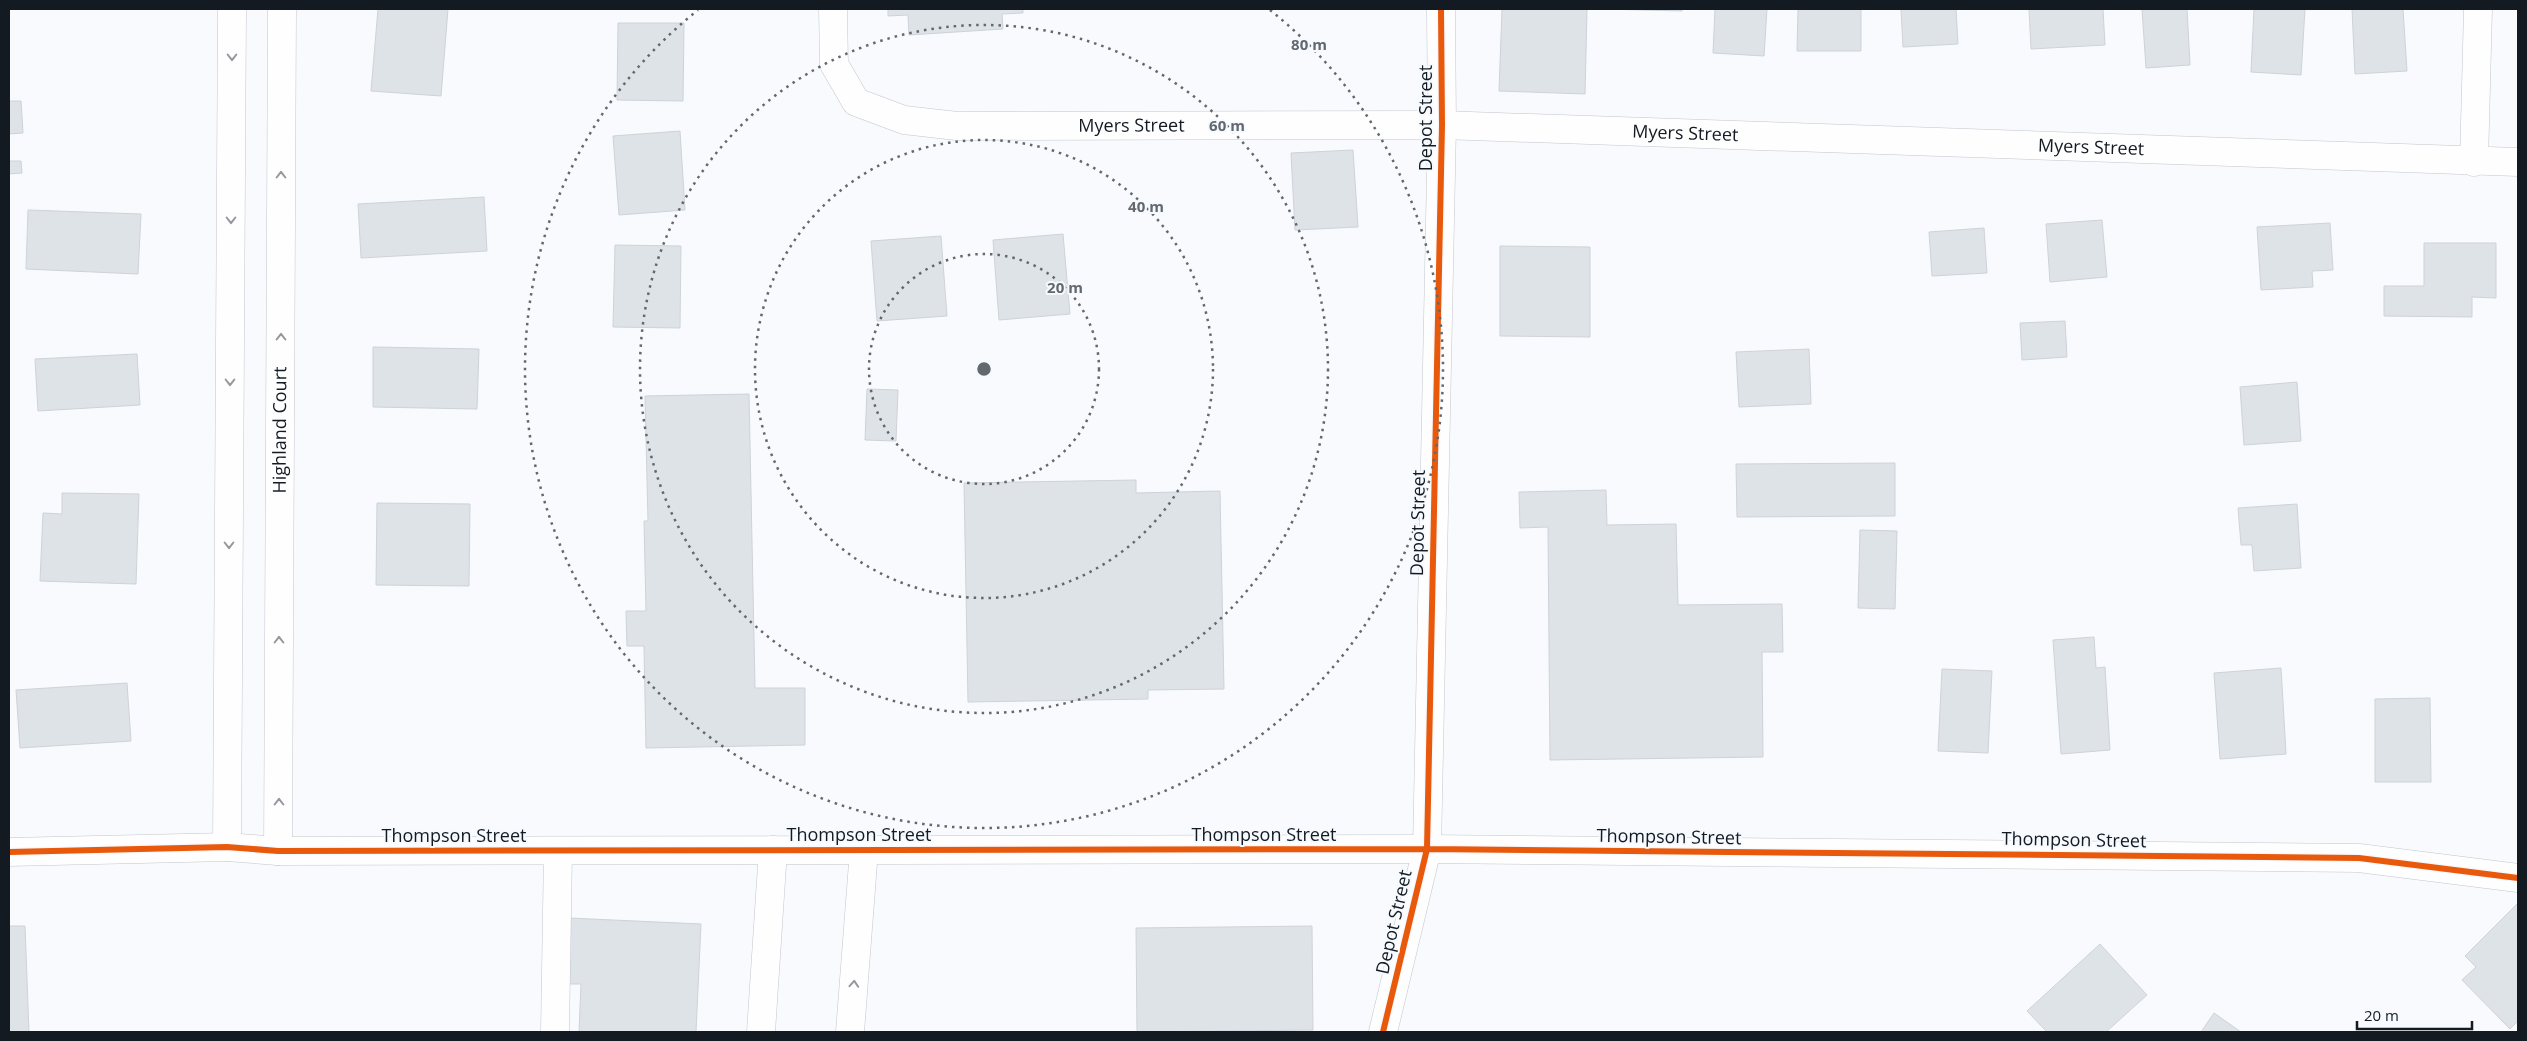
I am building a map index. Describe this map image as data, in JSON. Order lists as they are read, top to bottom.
{
  "streets": {
    "street": [
      "Depot Street",
      "Myers Street",
      "Highland Court",
      "Thompson Street"
    ]
  },
  "crossings": [
    ["Depot Street", "Myers Street"],
    ["Depot Street", "Thompson Street"],
    ["Highland Court", "Thompson Street"]
  ],
  "scale_bar": "20 m",
  "rings": [
    "80 m",
    "60 m",
    "40 m",
    "20 m"
  ]
}
